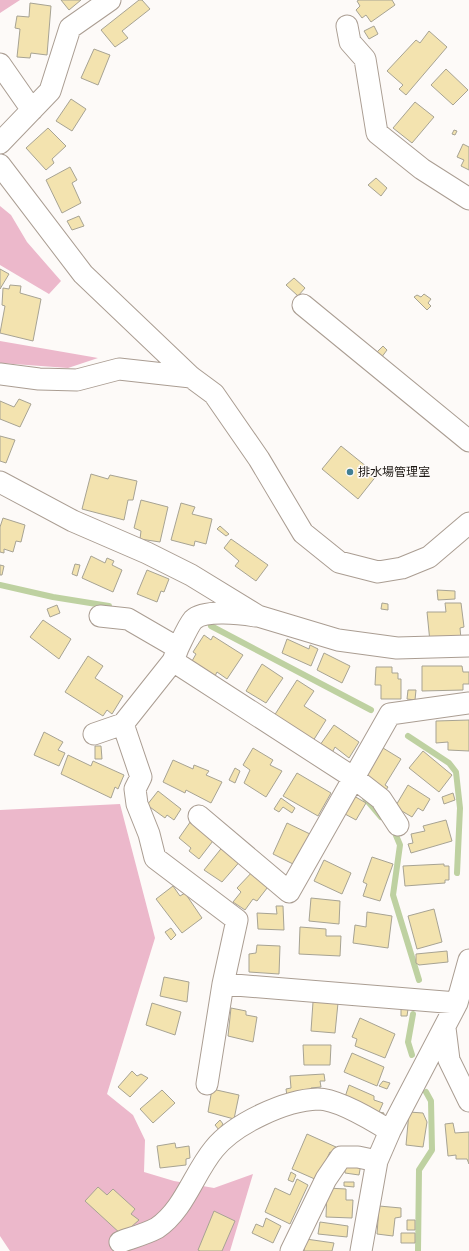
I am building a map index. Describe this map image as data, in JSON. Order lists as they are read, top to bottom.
{
  "places": ["排水場管理室"]
}
